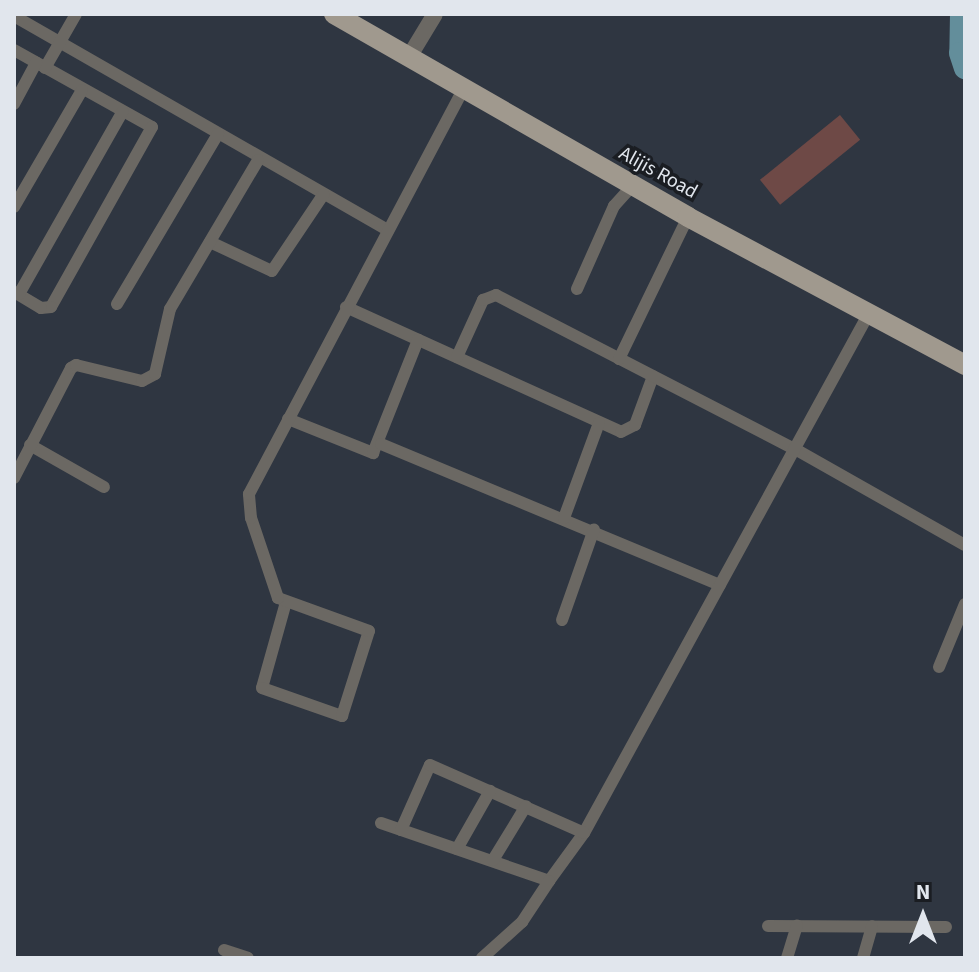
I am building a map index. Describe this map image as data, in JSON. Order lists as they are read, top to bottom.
{
  "streets": {
    "main road": ["Alijis Road"]
  },
  "north": "top"
}
